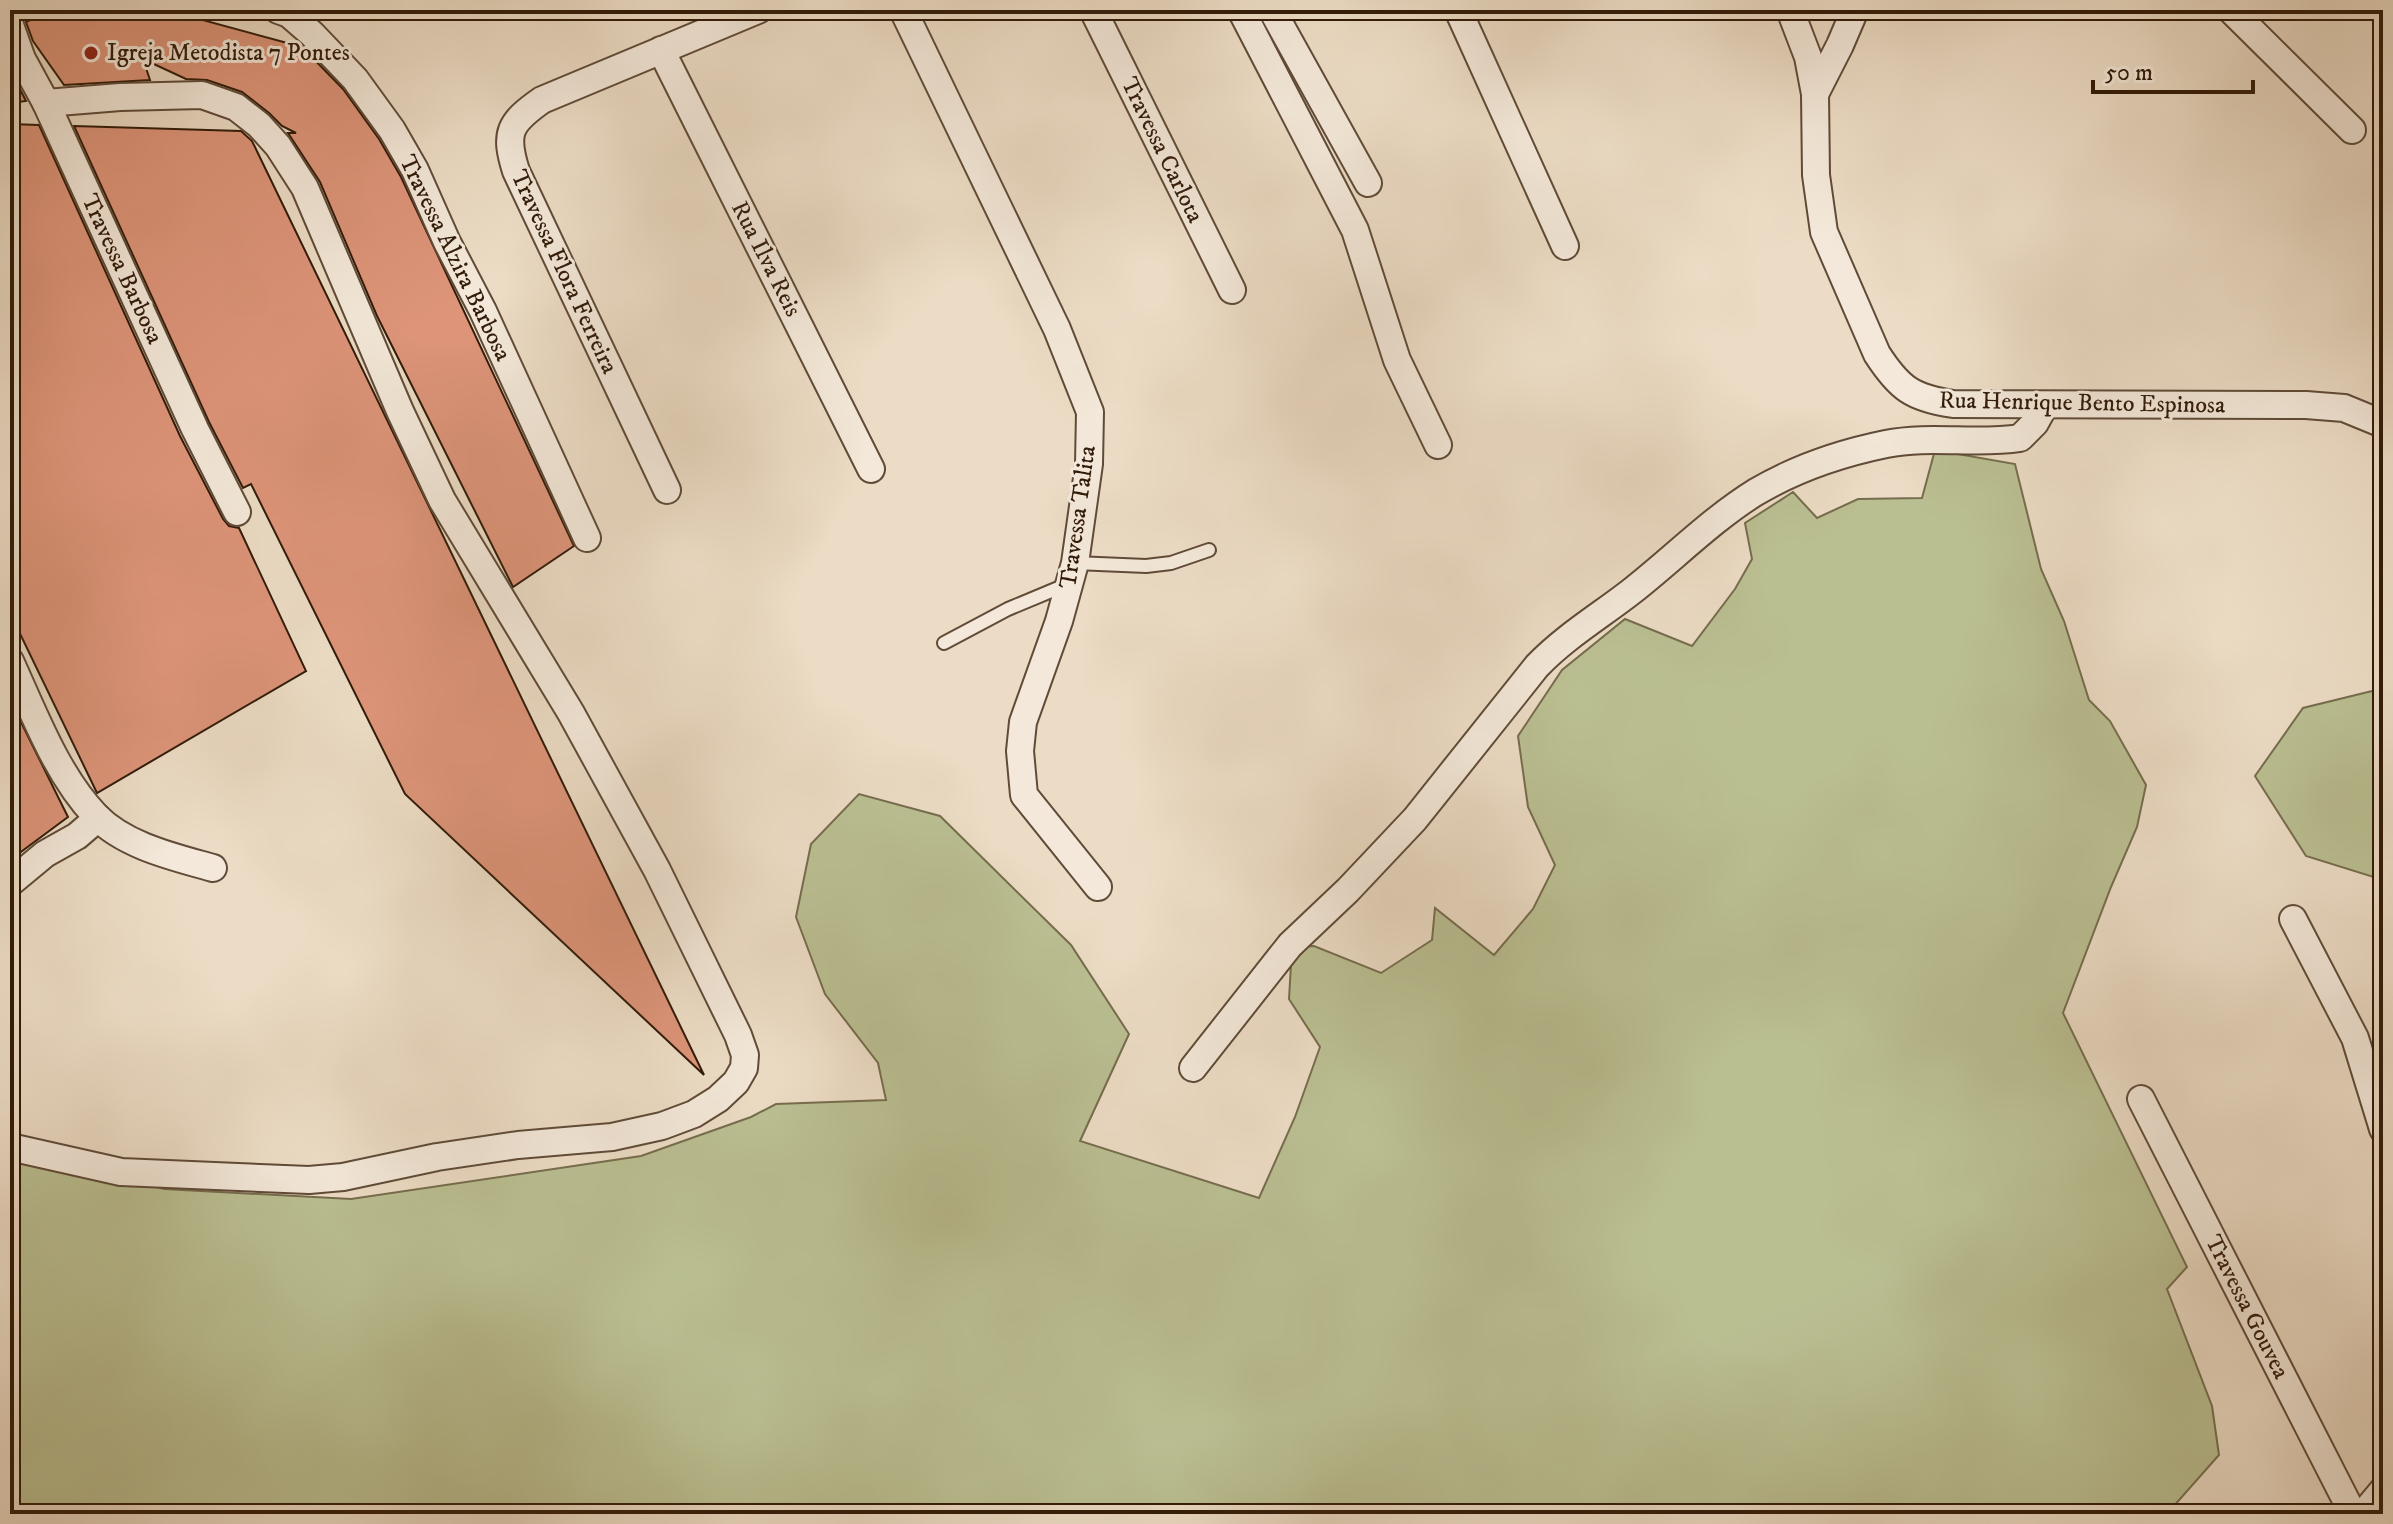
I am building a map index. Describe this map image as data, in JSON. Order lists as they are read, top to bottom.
{
  "streets": {
    "street": [
      "Travessa Carlota",
      "Travessa Alzira Barbosa",
      "Rua Ilva Reis",
      "Travessa Barbosa",
      "Travessa Flora Ferreira",
      "Rua Henrique Bento Espinosa",
      "Travessa Talita",
      "Travessa Gouvea"
    ]
  },
  "crossings": [
    ["Rua Ilva Reis", "Travessa Flora Ferreira"]
  ],
  "places": ["Igreja Metodista 7 Pontes"],
  "scale_bar": "50 m"
}
